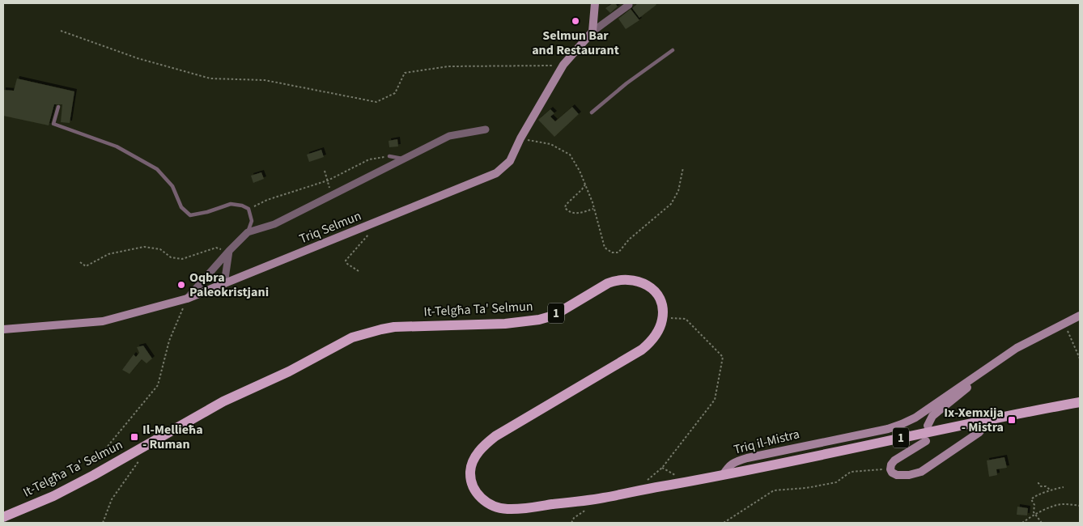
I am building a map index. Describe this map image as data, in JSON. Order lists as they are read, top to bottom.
{
  "streets": {
    "main road": ["It-Telgħa Ta' Selmun", "1", "Triq il-Mistra"],
    "street": ["Triq Selmun"]
  },
  "crossings": [
    ["It-Telgħa Ta' Selmun", "Triq il-Mistra"]
  ],
  "places": {
    "other": ["Selmun Bar and Restaurant", "Oqbra Paleokristjani"],
    "transit": ["Ix-Xemxija - Mistra", "Il-Mellieħa - Ruman"]
  }
}
